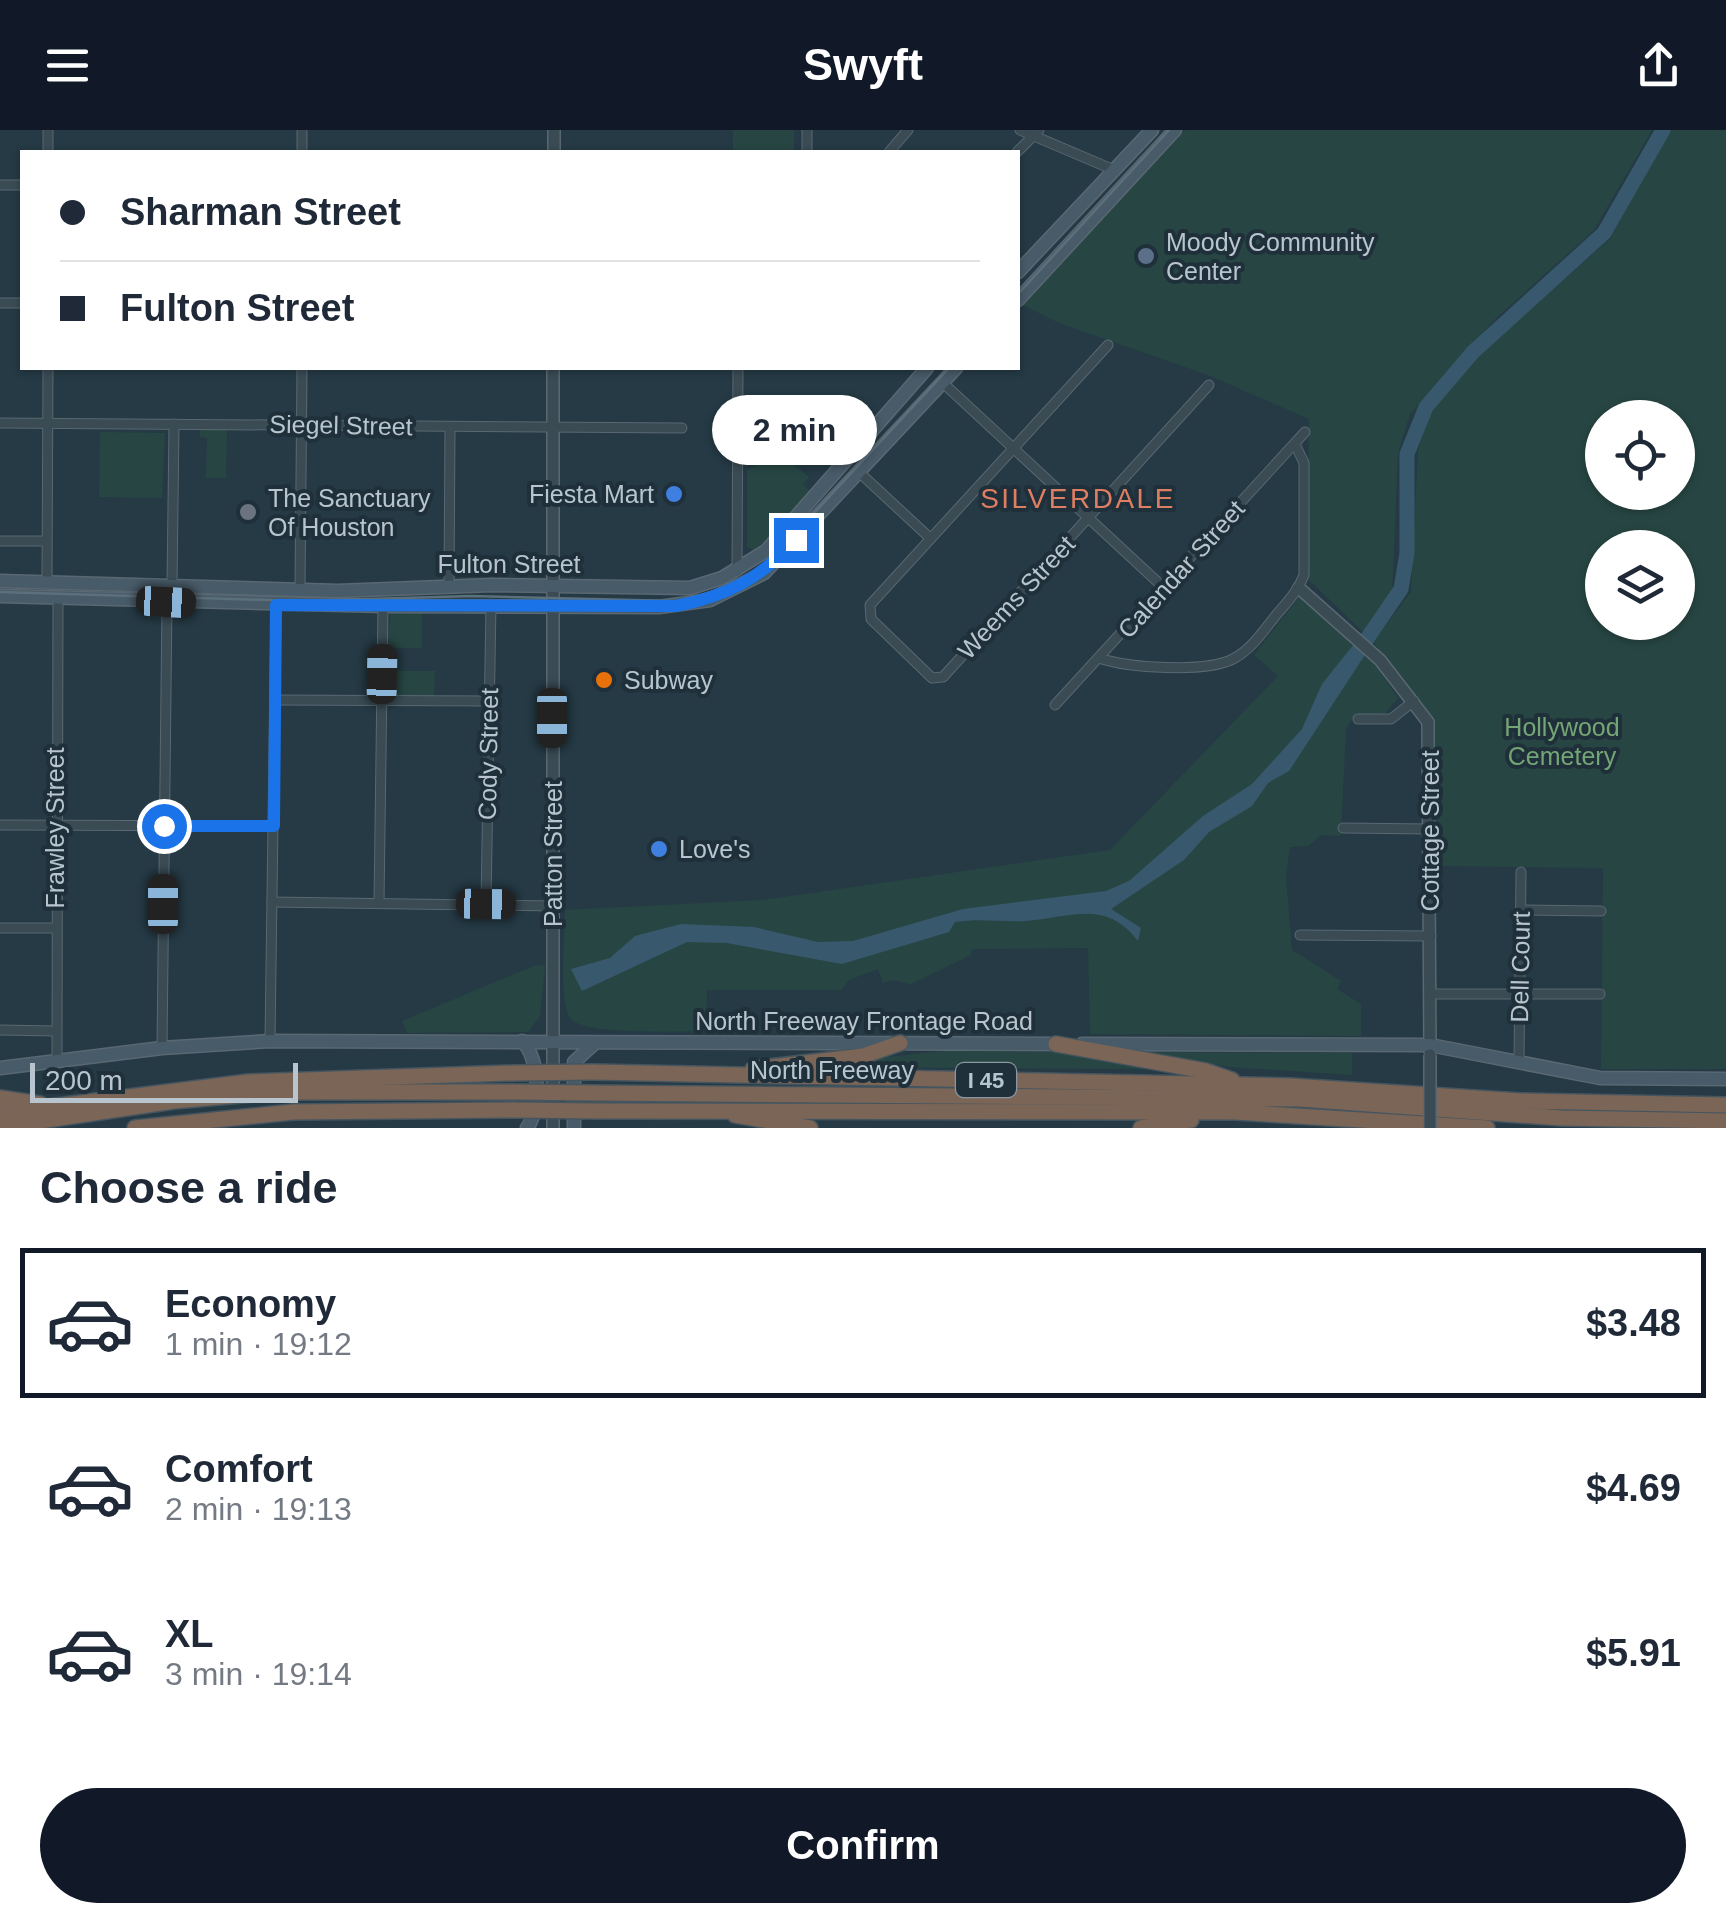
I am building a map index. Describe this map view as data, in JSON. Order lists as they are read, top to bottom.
{
  "streets": {
    "highway": ["North Freeway", "I 45"],
    "main road": ["Fulton Street", "North Freeway Frontage Road"],
    "street": [
      "Siegel Street",
      "Calendar Street",
      "Weems Street",
      "Cody Street",
      "Frawley Street",
      "Cottage Street",
      "Patton Street",
      "Dell Court"
    ]
  },
  "crossings": [
    ["Siegel Street", "Patton Street"],
    ["Fulton Street", "Cody Street"],
    ["Fulton Street", "Frawley Street"],
    ["Fulton Street", "Patton Street"],
    ["Frawley Street", "North Freeway Frontage Road"],
    ["Cottage Street", "North Freeway Frontage Road"],
    ["Patton Street", "North Freeway Frontage Road"],
    ["Dell Court", "North Freeway Frontage Road"]
  ],
  "districts": ["SILVERDALE"],
  "parks": ["Hollywood Cemetery"],
  "places": [
    "Moody Community Center",
    "Fiesta Mart",
    "The Sanctuary Of Houston",
    "Subway",
    "Love's"
  ],
  "scale_bar": "200 m",
  "page": {
    "header": "Swyft",
    "banner": ["Sharman Street", "Fulton Street"],
    "bubble": "2 min",
    "scale": "200 m",
    "heading": "Choose a ride",
    "list": [
      {
        "name": "Economy",
        "note": "1 min · 19:12",
        "value": "$3.48"
      },
      {
        "name": "Comfort",
        "note": "2 min · 19:13",
        "value": "$4.69"
      },
      {
        "name": "XL",
        "note": "3 min · 19:14",
        "value": "$5.91"
      }
    ],
    "buttons": "Confirm"
  }
}
